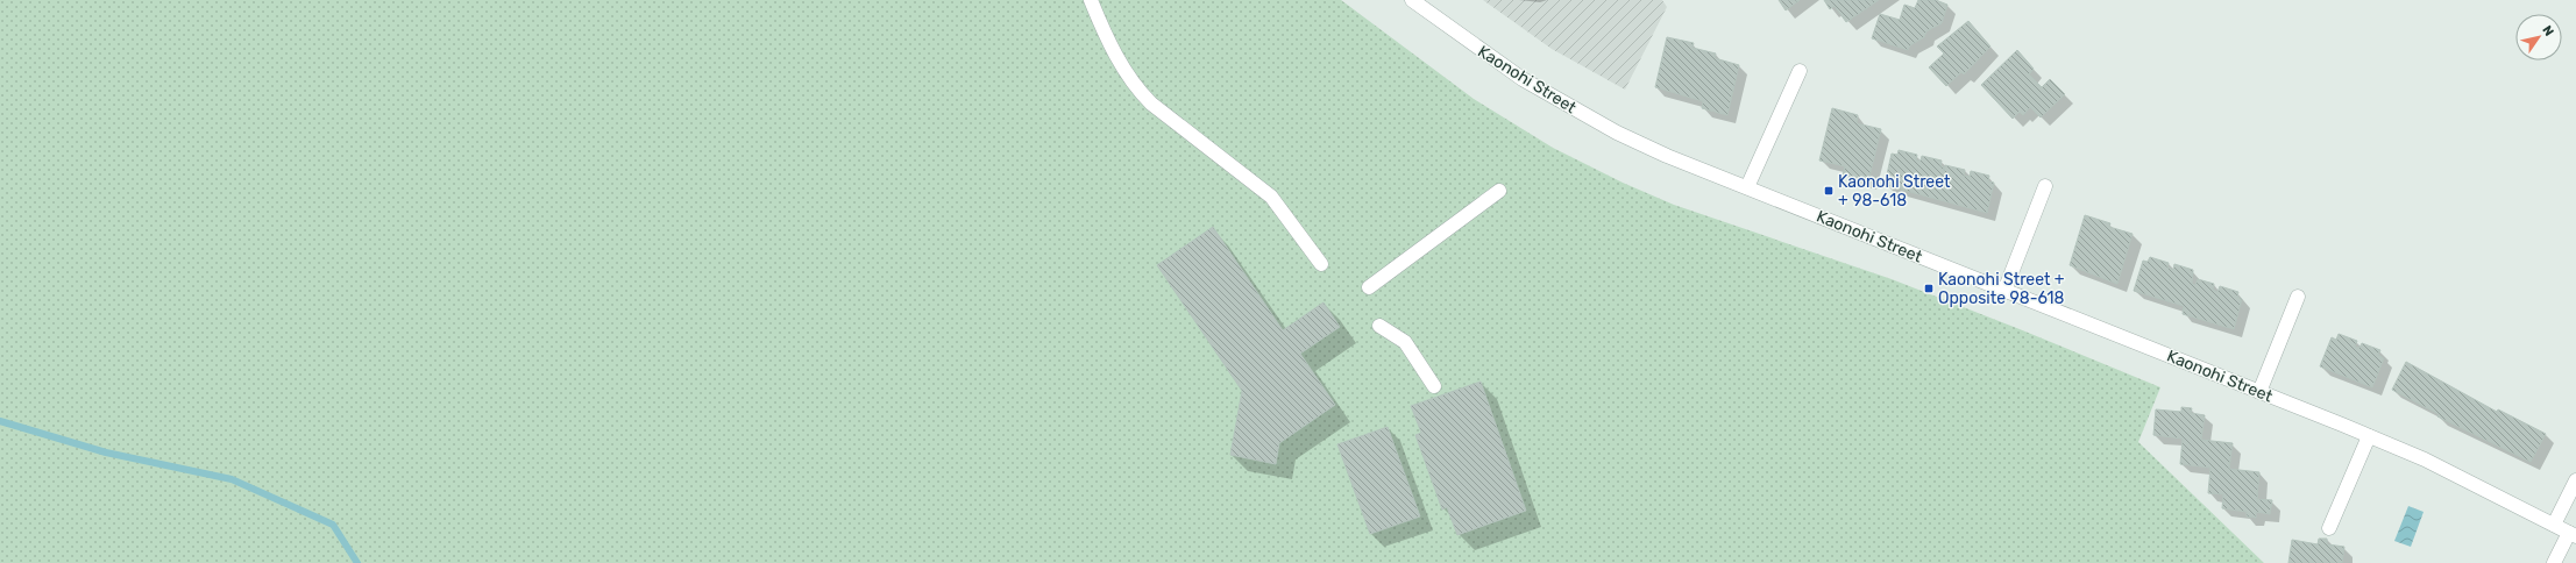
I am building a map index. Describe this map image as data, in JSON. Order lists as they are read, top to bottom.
{
  "streets": {
    "street": ["Kaonohi Street"]
  },
  "places": {
    "transit": ["Kaonohi Street + 98-618", "Kaonohi Street + Opposite 98-618"]
  },
  "north": "top right"
}
